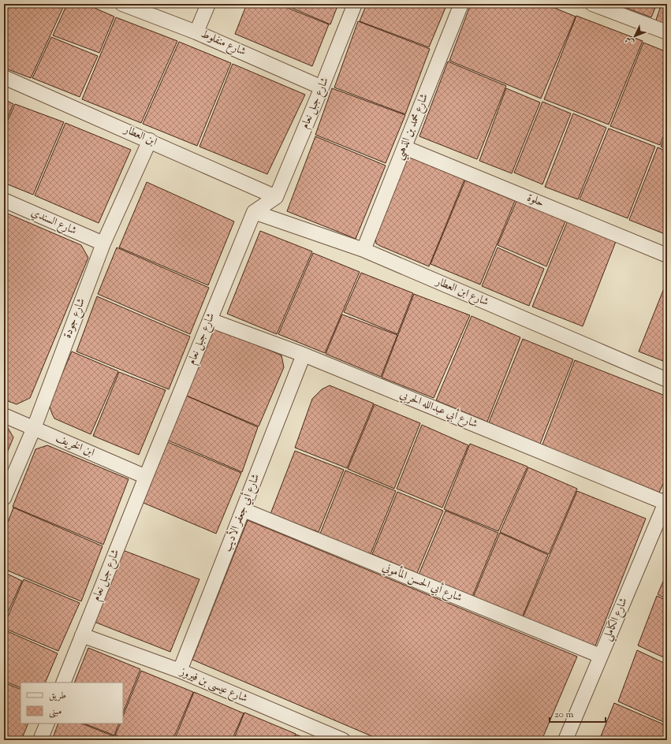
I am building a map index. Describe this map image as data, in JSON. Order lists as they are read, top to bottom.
{
  "streets": {
    "street": [
      "شارع منفلوط",
      "شارع جبل نعام",
      "شارع محمد بن الذهبي",
      "ابن العطار",
      "حلوة",
      "شارع السندي",
      "شارع ابن العطار",
      "شارع جودة",
      "شارع أبي عبدالله الحربي",
      "ابن الخريف",
      "شارع أبي جعفر الأديب",
      "شارع أبي الحسن المأموني",
      "شارع الكاملي",
      "شارع عيسى بن فيروز"
    ]
  },
  "crossings": [
    ["شارع منفلوط", "شارع جبل نعام"],
    ["شارع جبل نعام", "ابن العطار"],
    ["شارع جبل نعام", "شارع ابن العطار"],
    ["شارع جبل نعام", "شارع أبي عبدالله الحربي"],
    ["شارع جبل نعام", "ابن الخريف"],
    ["شارع جبل نعام", "شارع عيسى بن فيروز"],
    ["شارع محمد بن الذهبي", "حلوة"],
    ["شارع محمد بن الذهبي", "شارع ابن العطار"],
    ["ابن العطار", "شارع جودة"],
    ["شارع السندي", "شارع جودة"],
    ["شارع جودة", "ابن الخريف"],
    ["شارع أبي عبدالله الحربي", "شارع أبي جعفر الأديب"],
    ["شارع أبي عبدالله الحربي", "شارع الكاملي"],
    ["شارع أبي جعفر الأديب", "شارع أبي الحسن المأموني"],
    ["شارع أبي جعفر الأديب", "شارع عيسى بن فيروز"],
    ["شارع أبي الحسن المأموني", "شارع الكاملي"]
  ],
  "legend": ["طريق", "مبنى"],
  "scale_bar": "20 m",
  "north": "bottom left"
}
